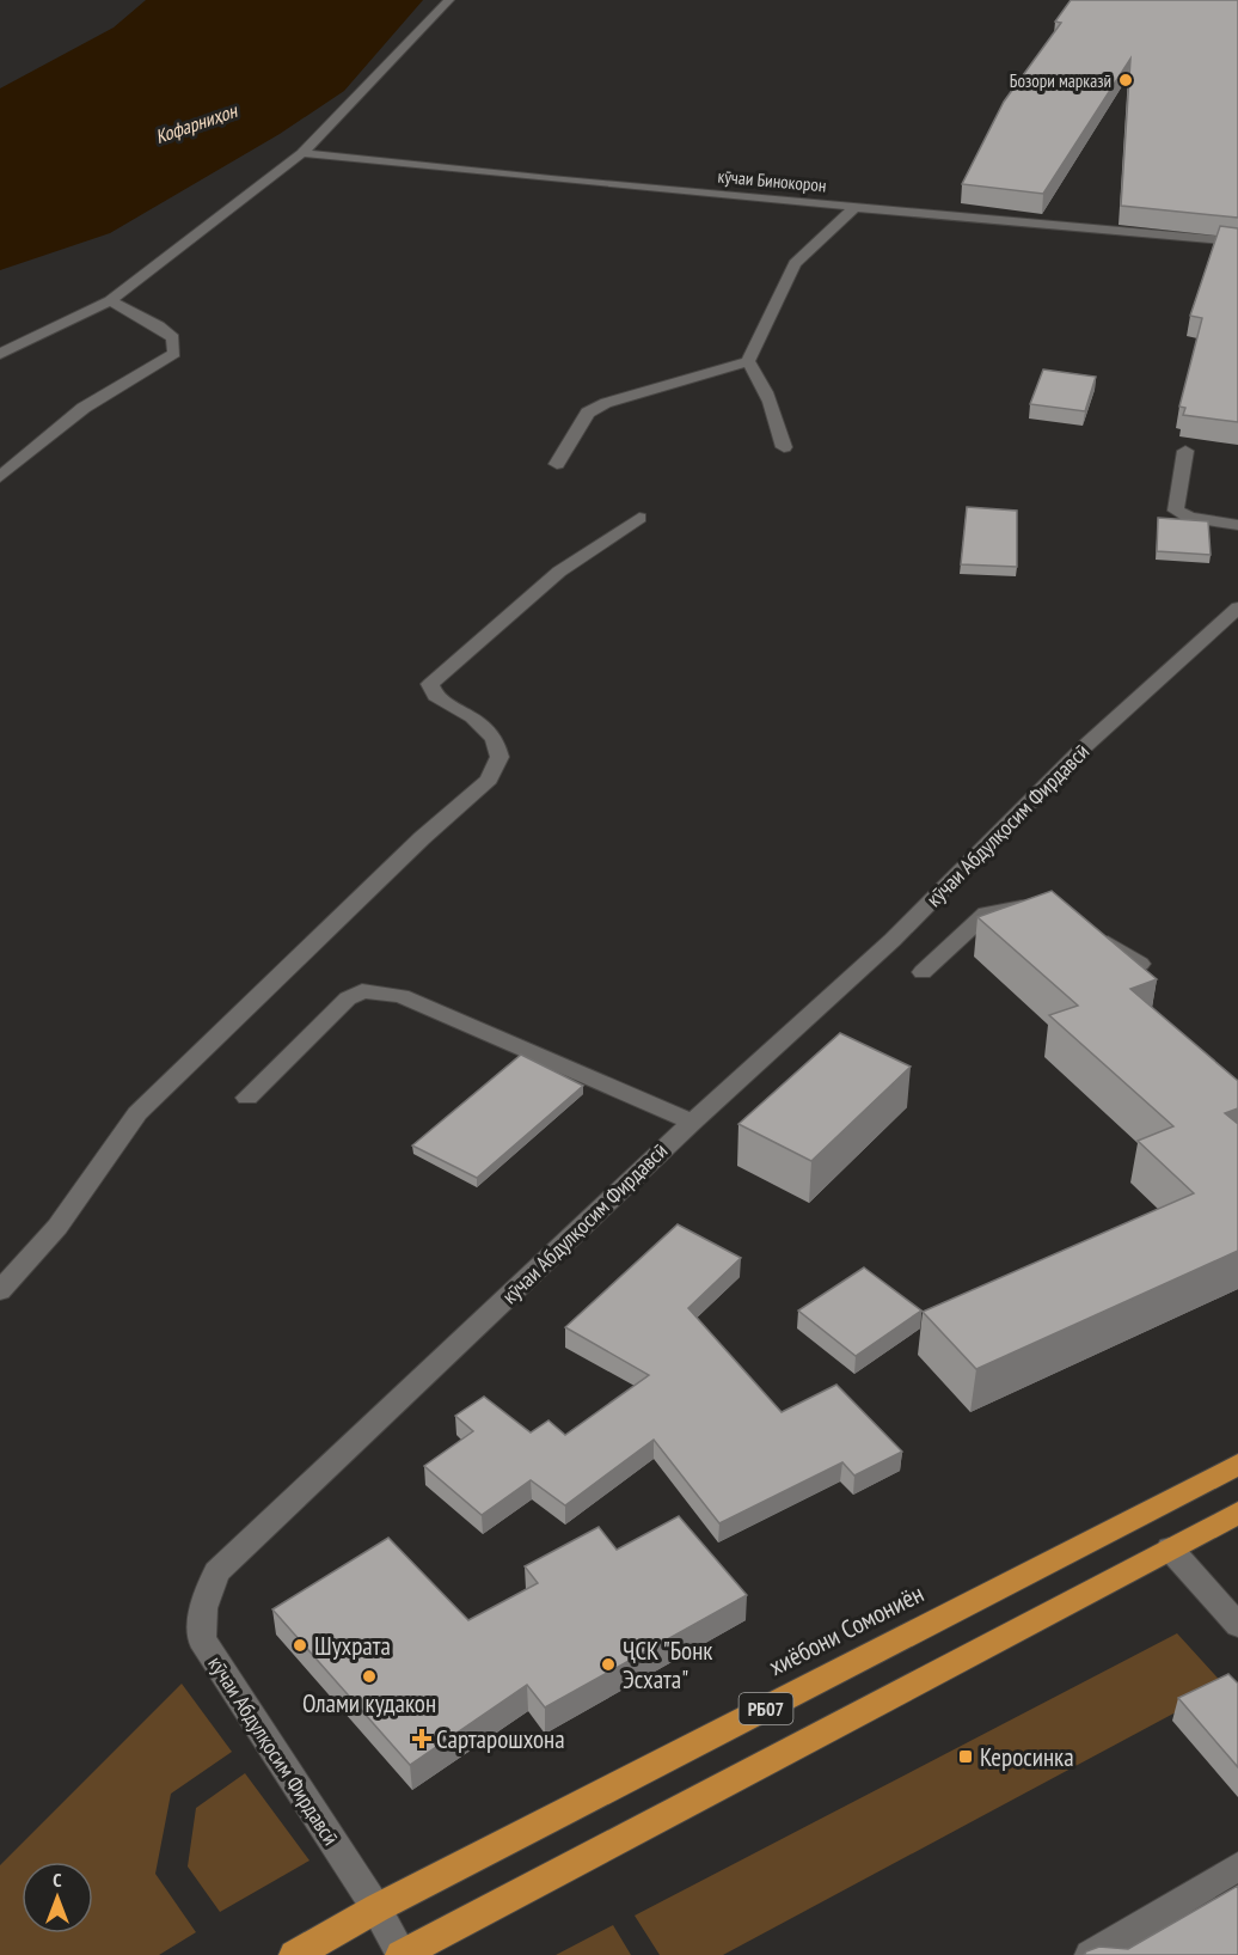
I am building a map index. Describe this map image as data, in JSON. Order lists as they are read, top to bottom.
{
  "streets": {
    "highway": ["хиёбони Сомониён", "РБ07"],
    "street": ["кӯчаи Бинокорон", "кӯчаи Абдулқосим Фирдавсӣ"]
  },
  "crossings": [
    ["кӯчаи Абдулқосим Фирдавсӣ", "хиёбони Сомониён"],
    ["кӯчаи Абдулқосим Фирдавсӣ", "РБ07"]
  ],
  "water": ["Кофарниҳон"],
  "places": {
    "other": [
      "Бозори марказӣ",
      "Шухрата",
      "ҶСК \"Бонк Эсхата\"",
      "Олами кудакон"
    ],
    "health": ["Сартарошхона"],
    "transit": ["Керосинка"]
  },
  "north": "top"
}
